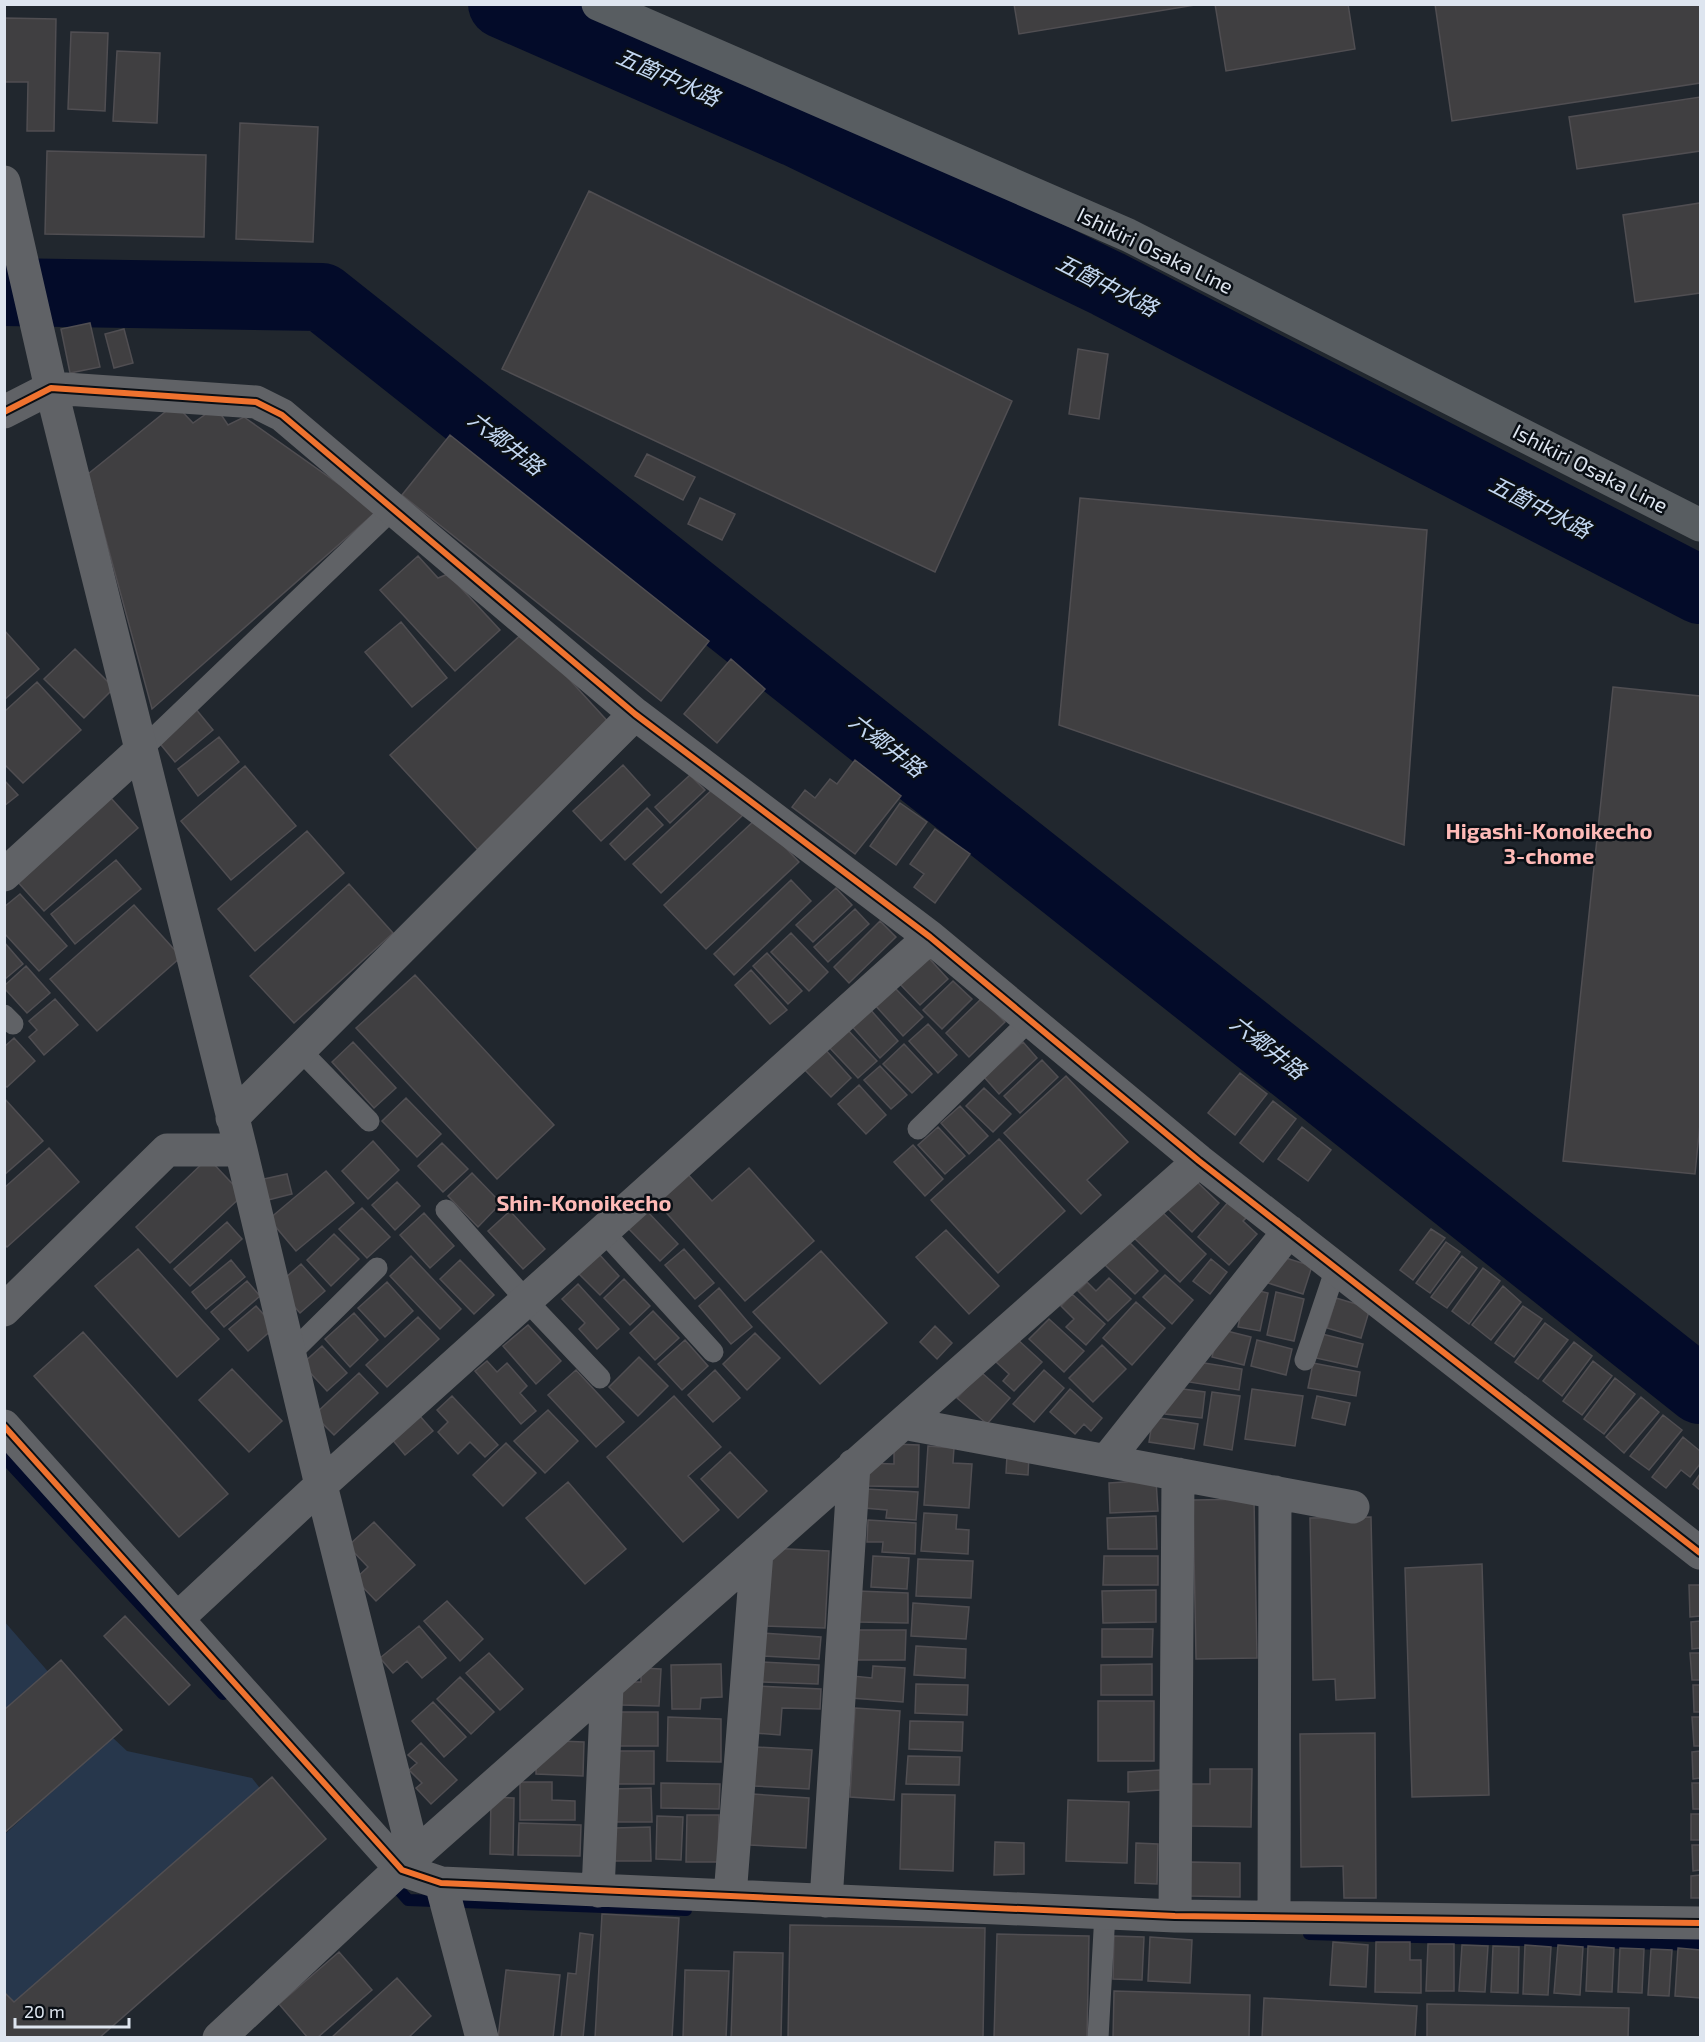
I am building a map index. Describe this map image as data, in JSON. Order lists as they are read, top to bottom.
{
  "streets": {
    "main road": ["Ishikiri Osaka Line"]
  },
  "districts": ["Higashi-Konoikecho 3-chome", "Shin-Konoikecho"],
  "water": ["五箇中水路", "六郷井路"],
  "scale_bar": "20 m"
}
